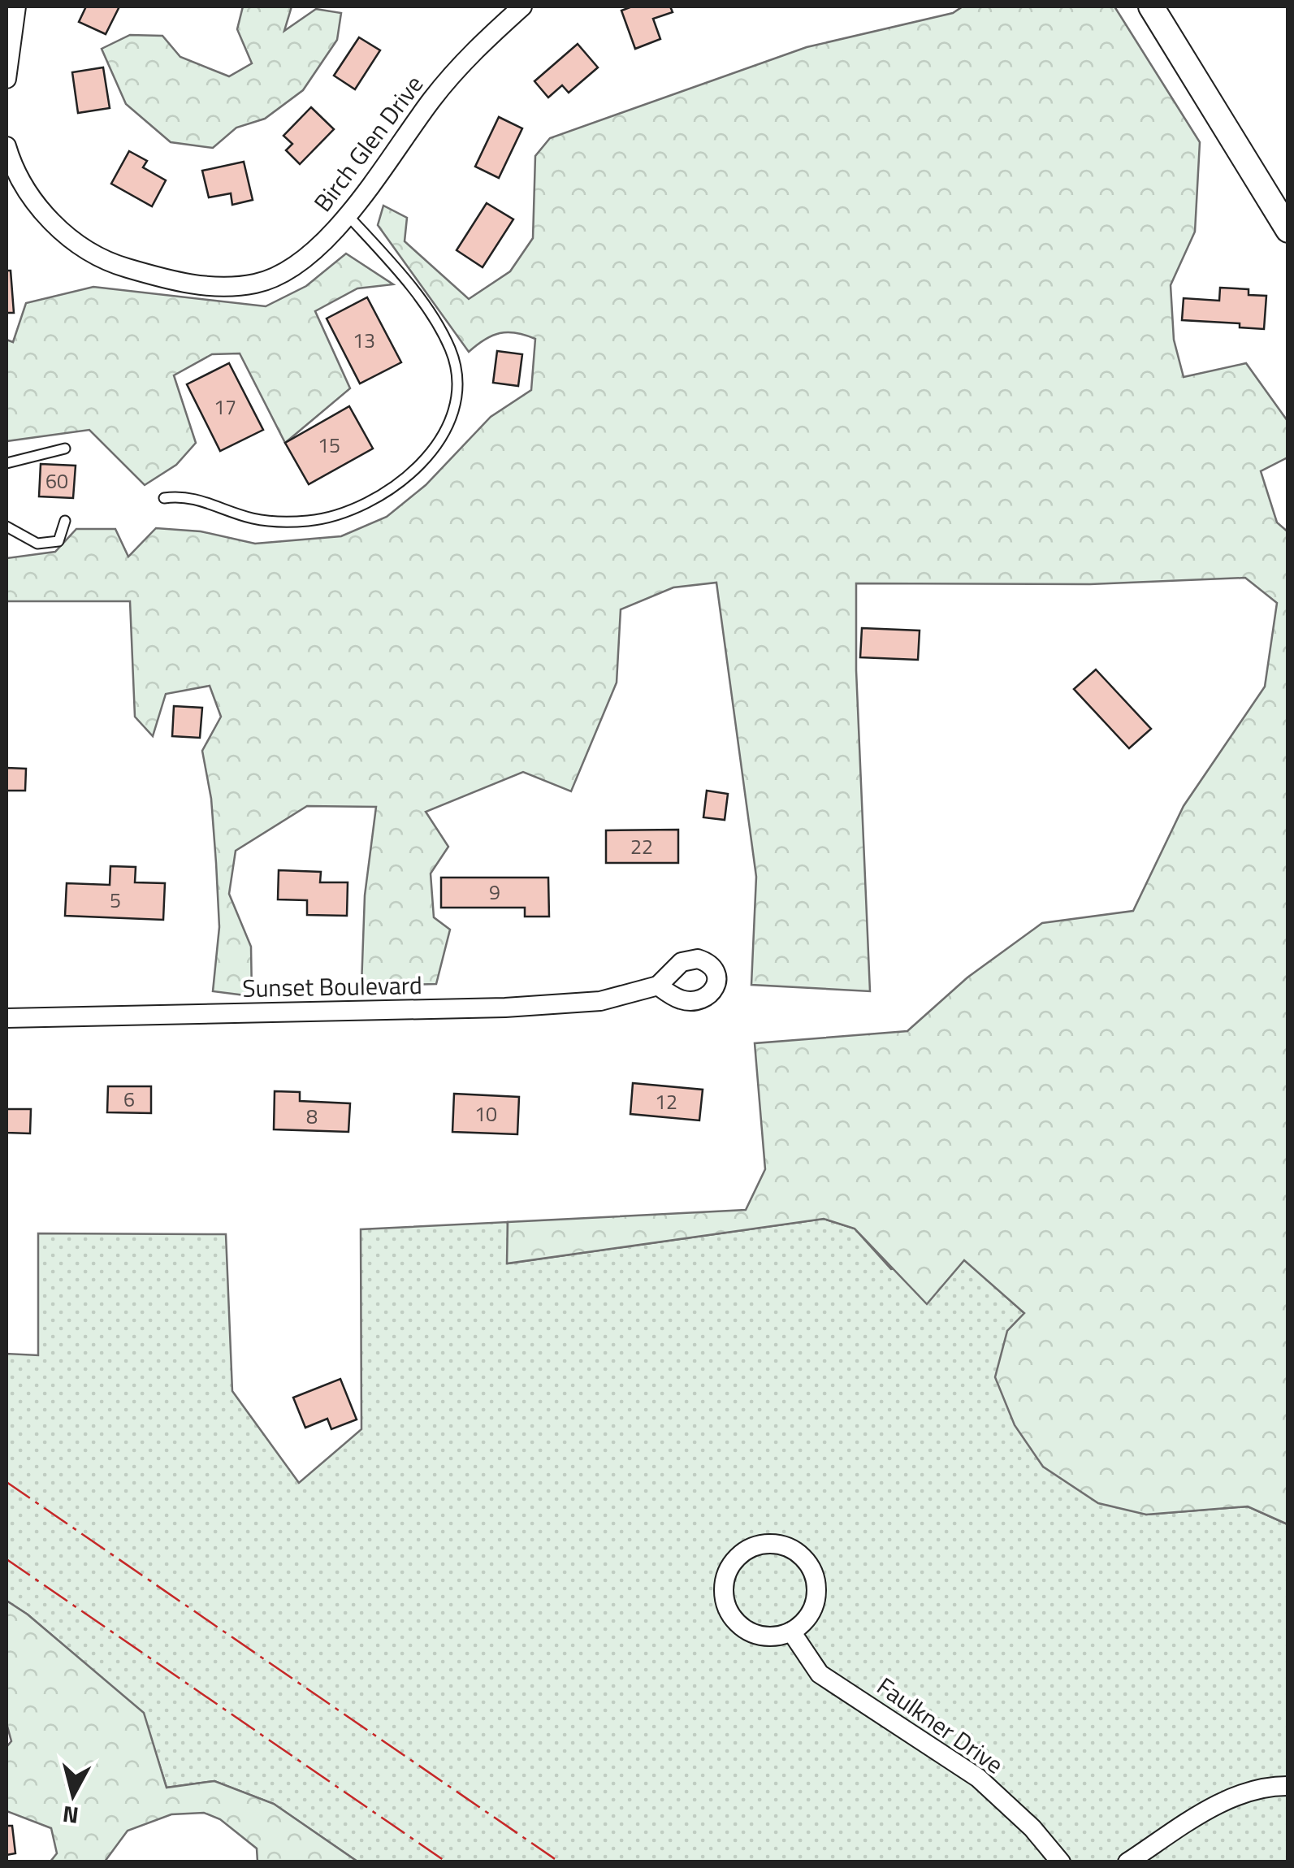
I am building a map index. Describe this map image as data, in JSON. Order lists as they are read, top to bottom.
{
  "streets": {
    "street": ["Birch Glen Drive", "Sunset Boulevard", "Faulkner Drive"]
  },
  "house_numbers": [
    "13",
    "17",
    "15",
    "60",
    "22",
    "9",
    "5",
    "6",
    "12",
    "10",
    "8"
  ],
  "north": "bottom"
}
